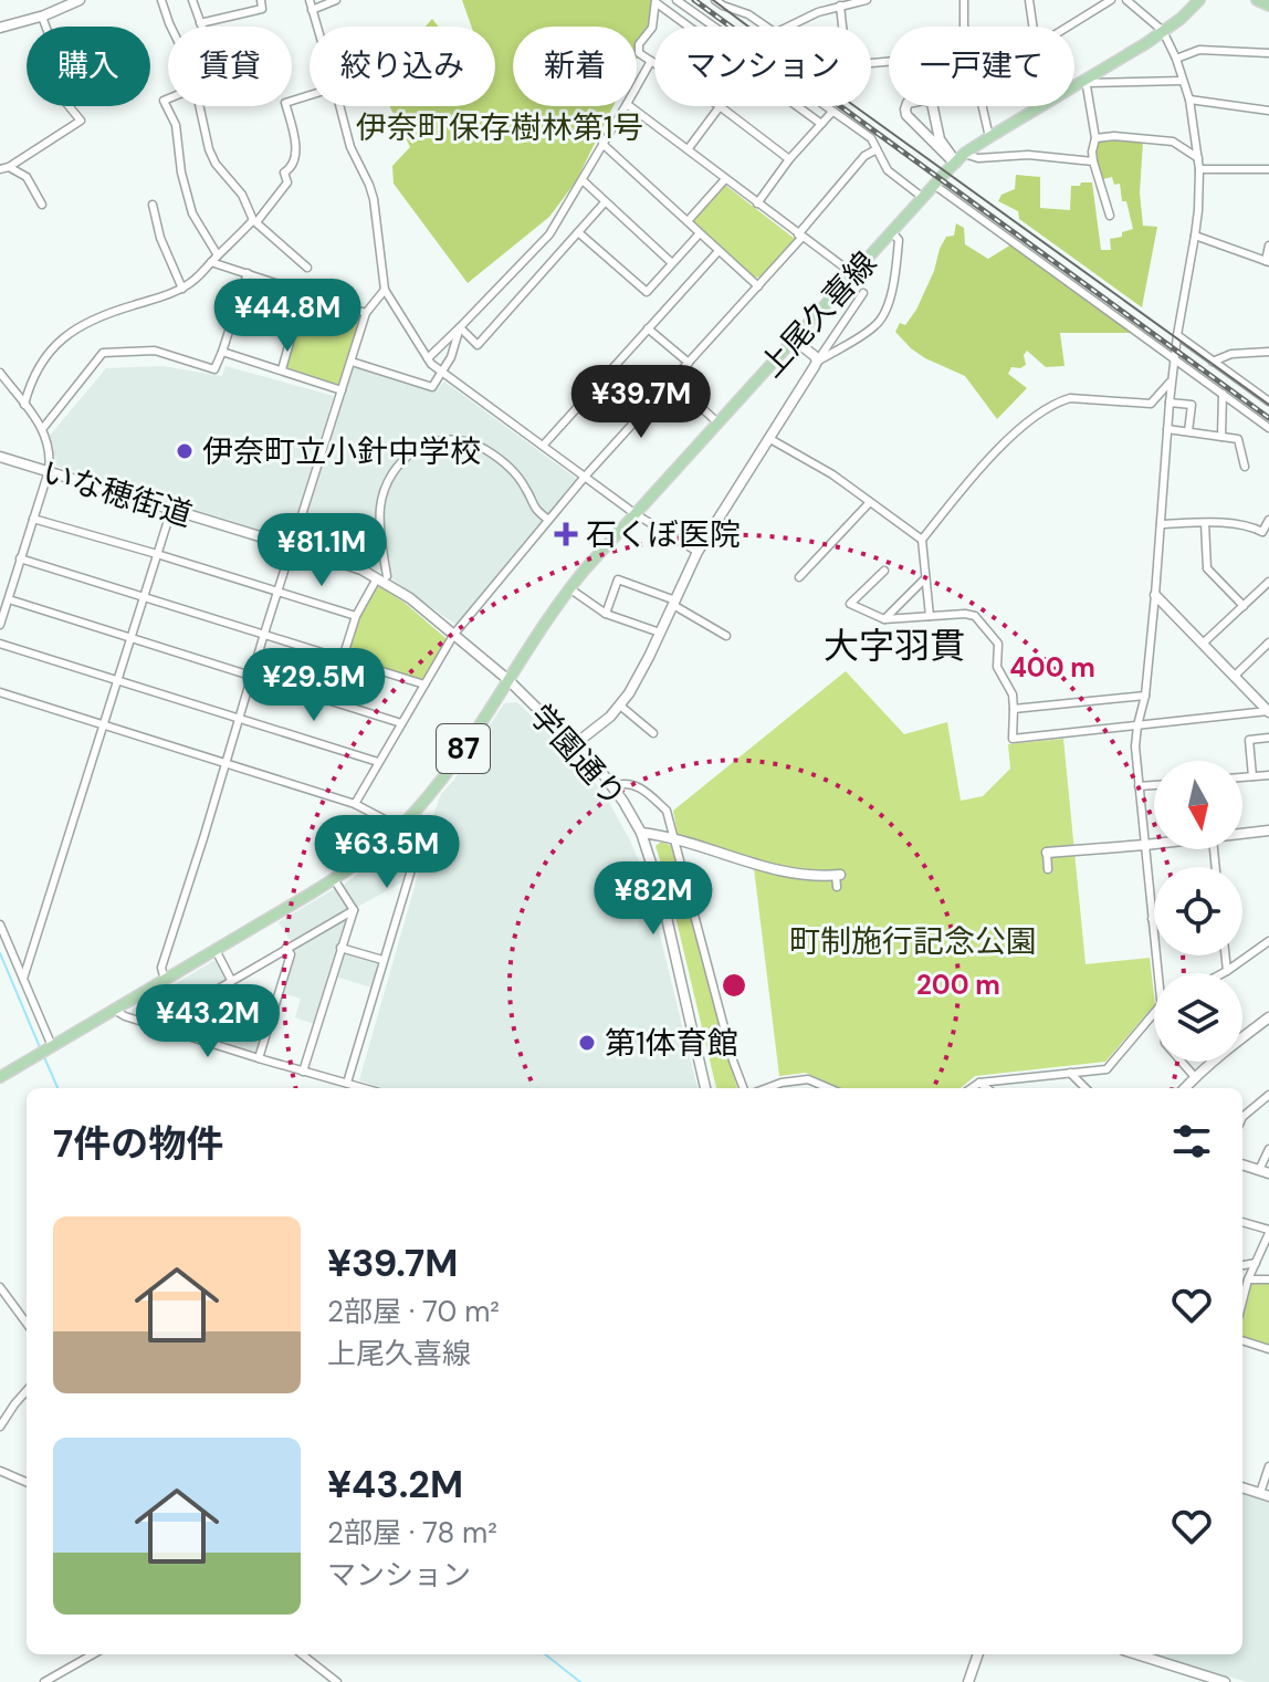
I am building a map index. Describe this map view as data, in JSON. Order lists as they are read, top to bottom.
{
  "streets": {
    "main road": ["上尾久喜線", "87"],
    "street": ["いな穂街道", "学園通り"]
  },
  "crossings": [
    ["上尾久喜線", "いな穂街道"],
    ["上尾久喜線", "学園通り"],
    ["いな穂街道", "学園通り"]
  ],
  "districts": ["大字羽貫"],
  "parks": ["伊奈町保存樹林第1号", "町制施行記念公園"],
  "places": {
    "other": ["伊奈町立小針中学校", "第1体育館"],
    "health": ["石くぼ医院"]
  },
  "north": "bottom",
  "page": {
    "chip": [
      "購入",
      "賃貸",
      "絞り込み",
      "新着",
      "マンション",
      "一戸建て"
    ],
    "price": [
      "¥44.8M",
      "¥39.7M",
      "¥81.1M",
      "¥29.5M",
      "¥63.5M",
      "¥82M",
      "¥43.2M"
    ],
    "heading": "7件の物件",
    "list": [
      {
        "name": "¥39.7M",
        "note": "2部屋 · 70 m² · 上尾久喜線"
      },
      {
        "name": "¥43.2M",
        "note": "2部屋 · 78 m² · マンション"
      }
    ]
  },
  "rings": ["400 m", "200 m"]
}
